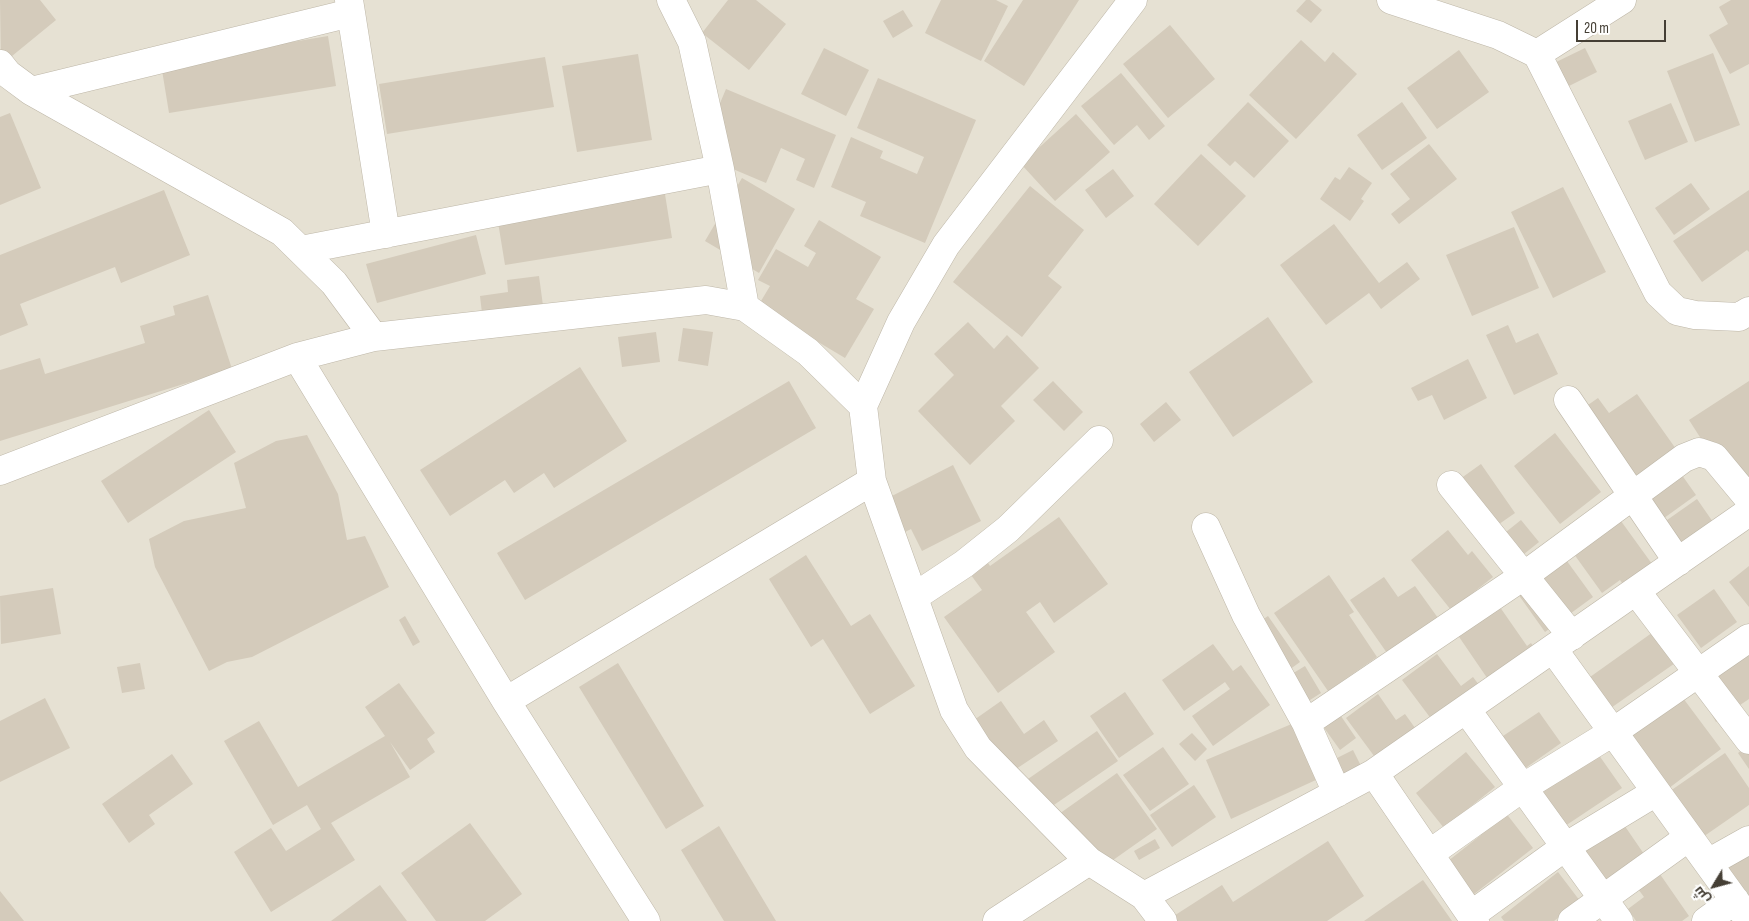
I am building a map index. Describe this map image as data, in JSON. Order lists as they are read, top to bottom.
{
  "scale_bar": "20 m",
  "north": "bottom left"
}
